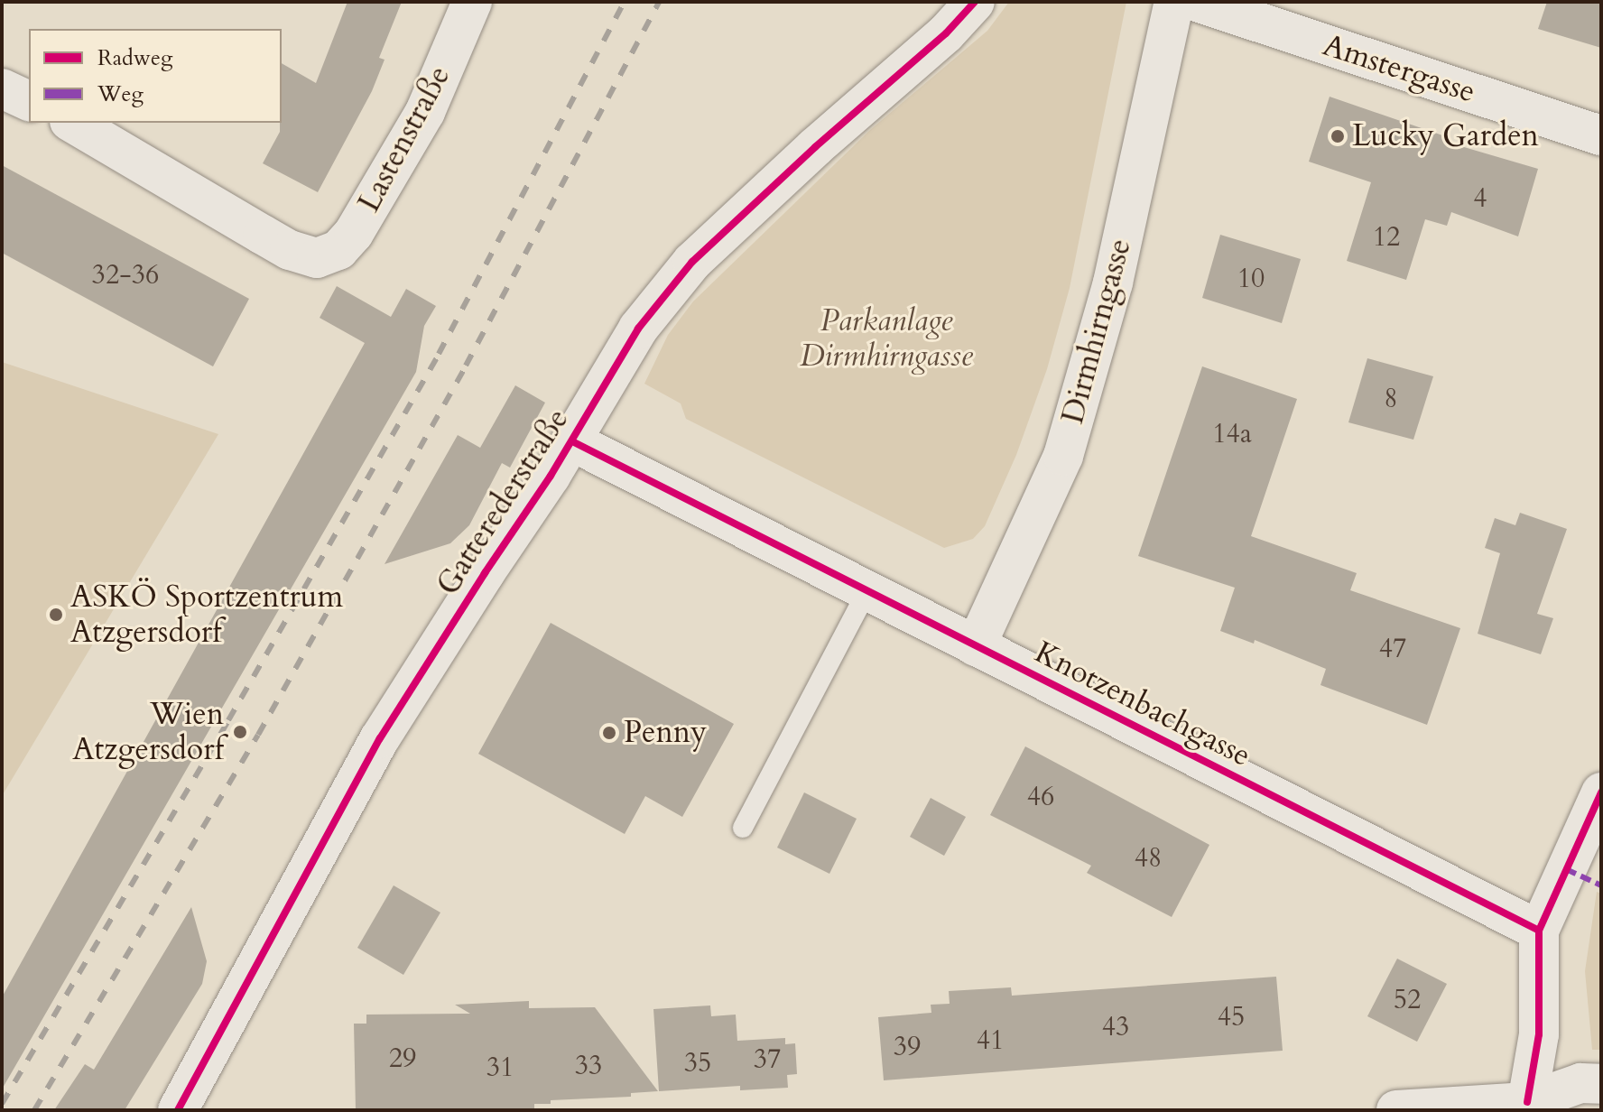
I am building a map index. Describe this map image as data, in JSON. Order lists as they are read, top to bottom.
{
  "streets": {
    "street": [
      "Amstergasse",
      "Lastenstraße",
      "Dirmhirngasse",
      "Gatterederstraße",
      "Knotzenbachgasse"
    ]
  },
  "crossings": [
    ["Dirmhirngasse", "Knotzenbachgasse"],
    ["Gatterederstraße", "Knotzenbachgasse"]
  ],
  "parks": ["Parkanlage Dirmhirngasse"],
  "places": [
    "Lucky Garden",
    "ASKÖ Sportzentrum Atzgersdorf",
    "Wien Atzgersdorf",
    "Penny"
  ],
  "house_numbers": [
    "4",
    "12",
    "32-36",
    "10",
    "8",
    "14a",
    "47",
    "46",
    "48",
    "52",
    "45",
    "43",
    "41",
    "39",
    "29",
    "37",
    "35",
    "33",
    "31"
  ],
  "legend": ["Radweg", "Weg"]
}
